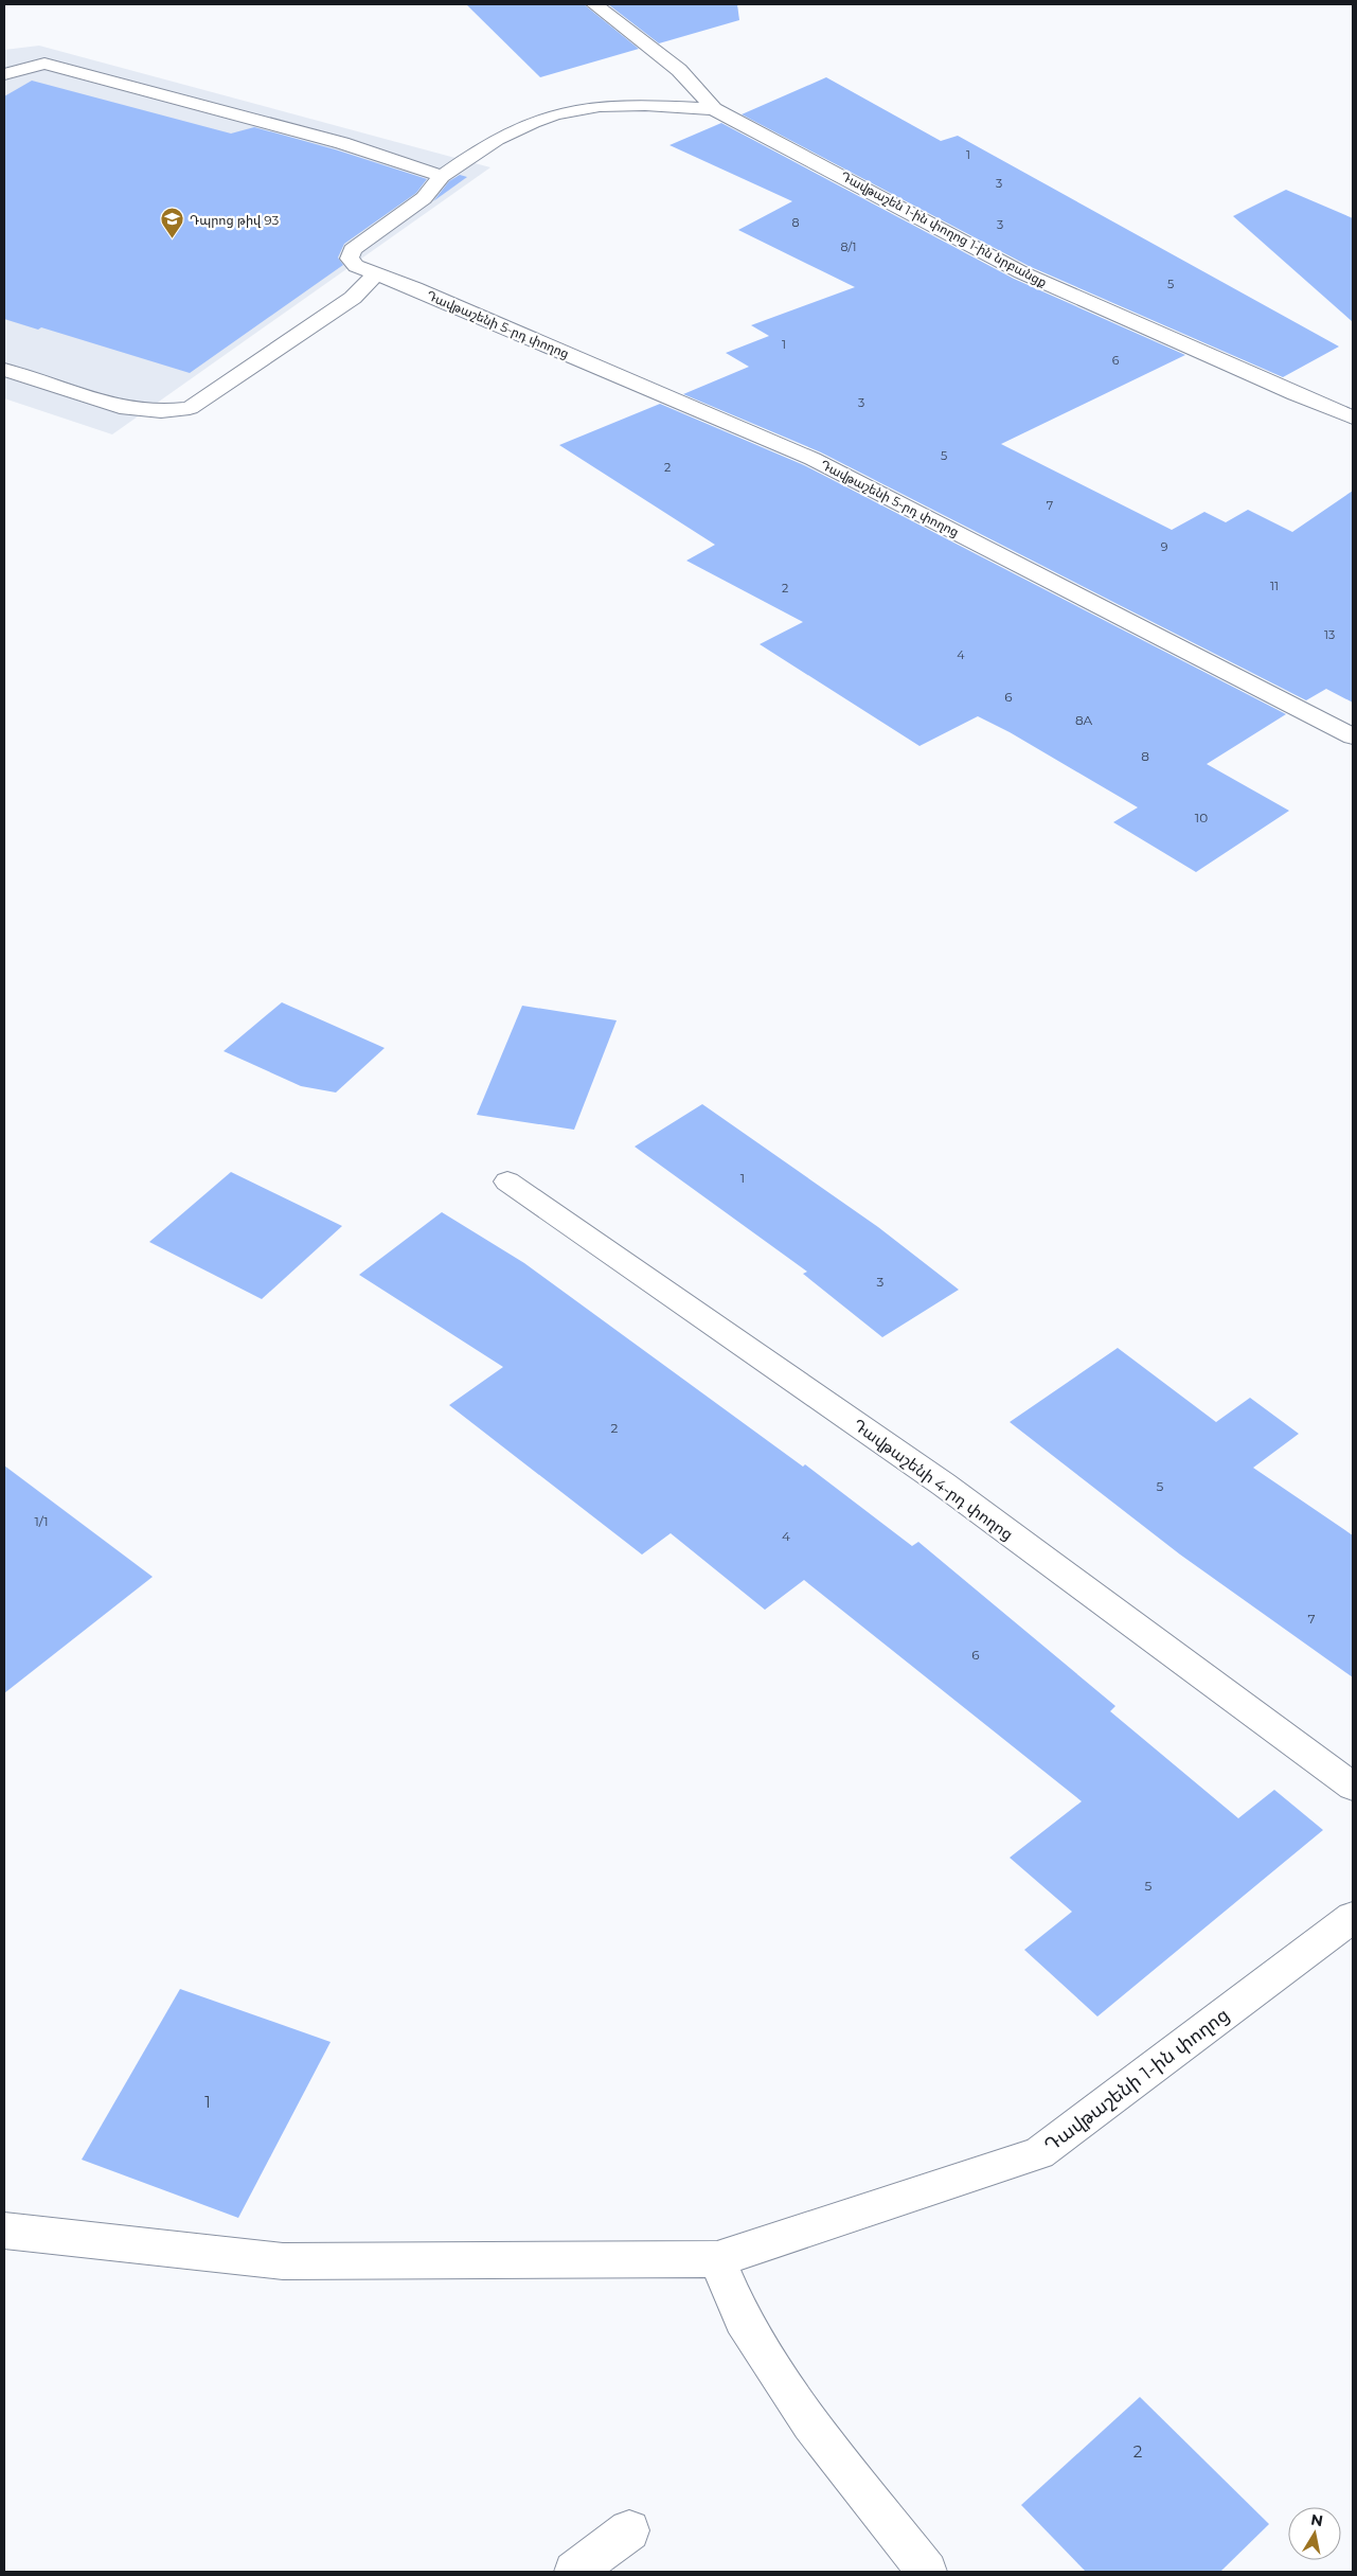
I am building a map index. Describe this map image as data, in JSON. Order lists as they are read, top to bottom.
{
  "streets": {
    "street": [
      "Դավթաշեն 1-ին փողոց 1-ին նրբանցք",
      "Դավթաշենի 5-րդ փողոց",
      "Դավթաշենի 4-րդ փողոց",
      "Դավթաշենի 1-ին փողոց"
    ]
  },
  "places": {
    "school or university": ["Դպրոց թիվ 93"]
  },
  "house_numbers": [
    "1",
    "3",
    "8",
    "3",
    "8/1",
    "5",
    "1",
    "6",
    "3",
    "5",
    "2",
    "7",
    "9",
    "11",
    "2",
    "13",
    "4",
    "6",
    "8A",
    "8",
    "10",
    "1",
    "3",
    "2",
    "5",
    "1/1",
    "4",
    "7",
    "6",
    "5",
    "1",
    "2"
  ],
  "north": "top"
}
